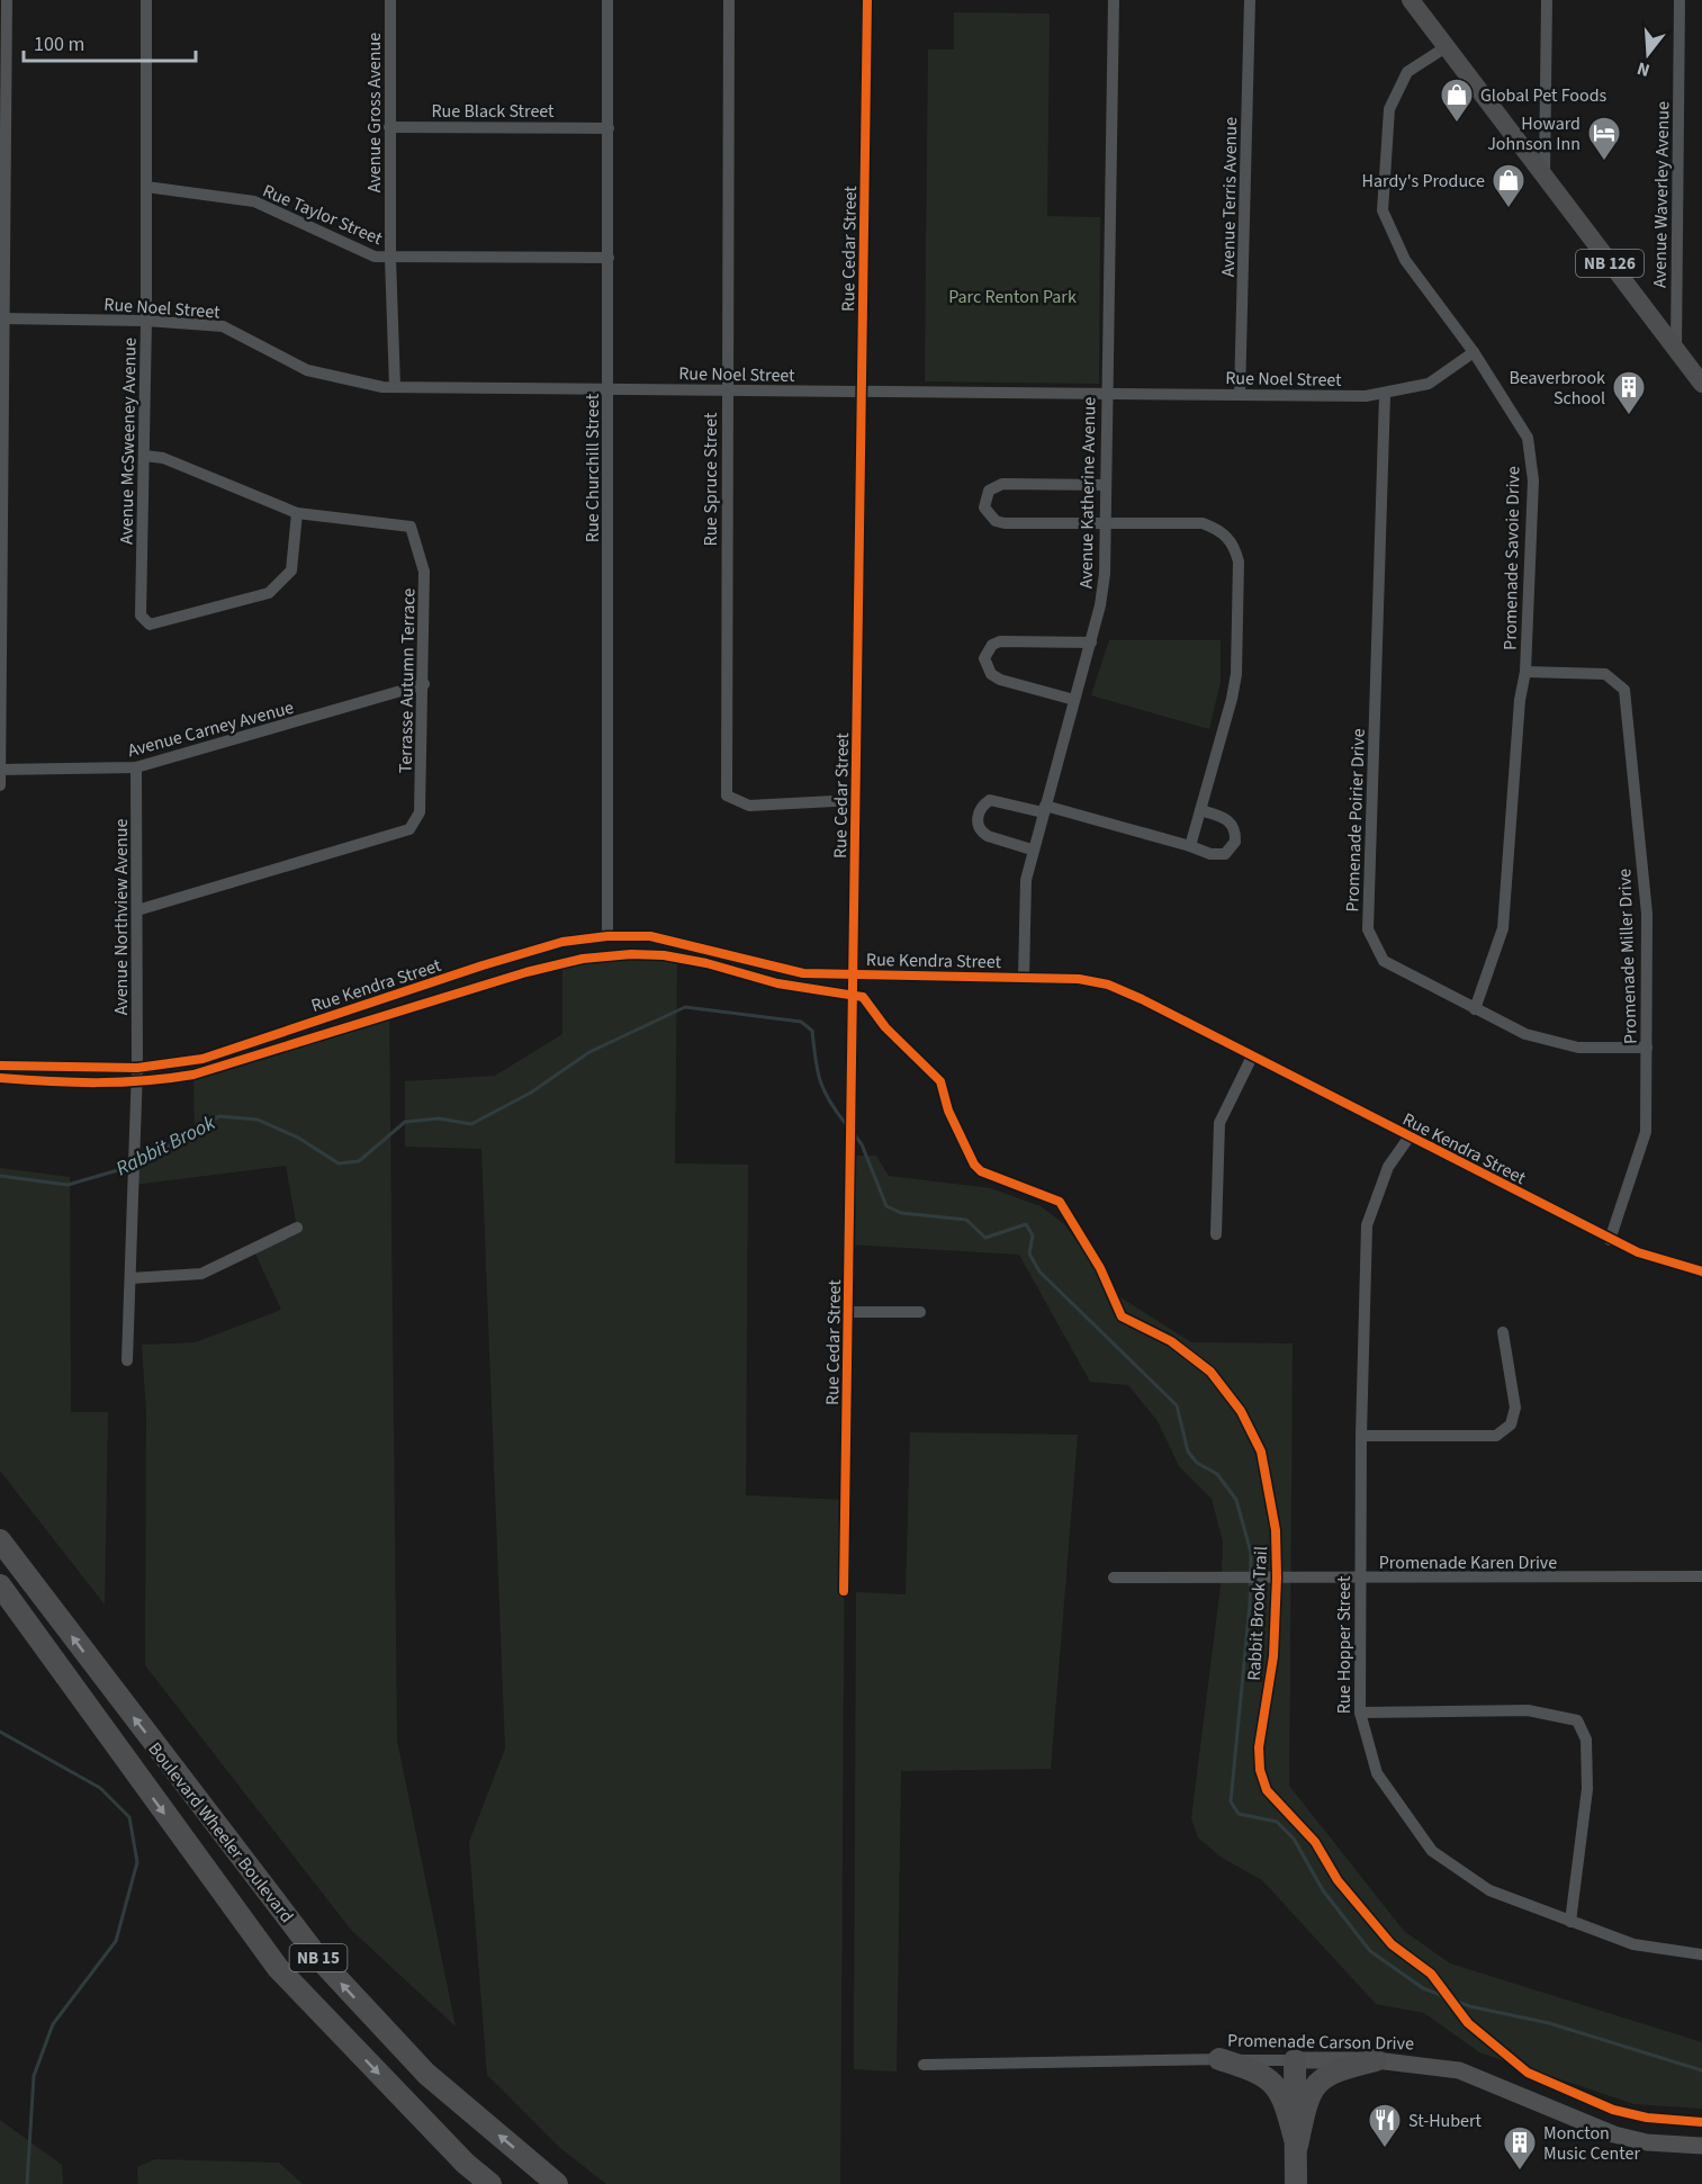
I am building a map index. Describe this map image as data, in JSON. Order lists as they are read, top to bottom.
{
  "streets": {
    "highway": ["Boulevard Wheeler Boulevard", "NB 15"],
    "main road": ["NB 126"],
    "street": [
      "Rue Black Street",
      "Avenue Gross Avenue",
      "Avenue Waverley Avenue",
      "Avenue Terris Avenue",
      "Rue Taylor Street",
      "Rue Cedar Street",
      "Rue Noel Street",
      "Avenue McSweeney Avenue",
      "Rue Churchill Street",
      "Rue Spruce Street",
      "Avenue Katherine Avenue",
      "Promenade Savoie Drive",
      "Terrasse Autumn Terrace",
      "Avenue Carney Avenue",
      "Promenade Poirier Drive",
      "Avenue Northview Avenue",
      "Promenade Miller Drive",
      "Rue Kendra Street",
      "Promenade Karen Drive",
      "Rue Hopper Street",
      "Promenade Carson Drive"
    ],
    "cycle path": ["Rabbit Brook Trail"]
  },
  "crossings": [
    ["Rue Black Street", "Avenue Gross Avenue"],
    ["Rue Black Street", "Rue Churchill Street"],
    ["Avenue Gross Avenue", "Rue Taylor Street"],
    ["Avenue Gross Avenue", "Rue Noel Street"],
    ["Avenue Waverley Avenue", "NB 126"],
    ["Avenue Terris Avenue", "Rue Noel Street"],
    ["Rue Taylor Street", "Avenue McSweeney Avenue"],
    ["Rue Taylor Street", "Rue Churchill Street"],
    ["Rue Cedar Street", "Rue Noel Street"],
    ["Rue Cedar Street", "Rue Spruce Street"],
    ["Rue Cedar Street", "Rue Kendra Street"],
    ["NB 126", "Promenade Savoie Drive"],
    ["Rue Noel Street", "Avenue McSweeney Avenue"],
    ["Rue Noel Street", "Rue Churchill Street"],
    ["Rue Noel Street", "Rue Spruce Street"],
    ["Rue Noel Street", "Avenue Katherine Avenue"],
    ["Rue Noel Street", "Promenade Savoie Drive"],
    ["Rue Noel Street", "Promenade Poirier Drive"],
    ["Avenue McSweeney Avenue", "Terrasse Autumn Terrace"],
    ["Rue Churchill Street", "Rue Kendra Street"],
    ["Avenue Katherine Avenue", "Rue Kendra Street"],
    ["Promenade Savoie Drive", "Promenade Poirier Drive"],
    ["Promenade Savoie Drive", "Promenade Miller Drive"],
    ["Terrasse Autumn Terrace", "Avenue Carney Avenue"],
    ["Terrasse Autumn Terrace", "Avenue Northview Avenue"],
    ["Avenue Carney Avenue", "Avenue Northview Avenue"],
    ["Promenade Poirier Drive", "Promenade Miller Drive"],
    ["Avenue Northview Avenue", "Rue Kendra Street"],
    ["Promenade Miller Drive", "Rue Kendra Street"],
    ["Rue Kendra Street", "Rue Hopper Street"],
    ["Promenade Karen Drive", "Rue Hopper Street"]
  ],
  "water": ["Rabbit Brook"],
  "parks": ["Parc Renton Park"],
  "places": {
    "shop": ["Global Pet Foods", "Hardy's Produce"],
    "hotel": ["Howard Johnson Inn"],
    "building": ["Beaverbrook School", "Moncton Music Center"],
    "restaurant": ["St-Hubert"]
  },
  "scale_bar": "100 m",
  "north": "bottom"
}
